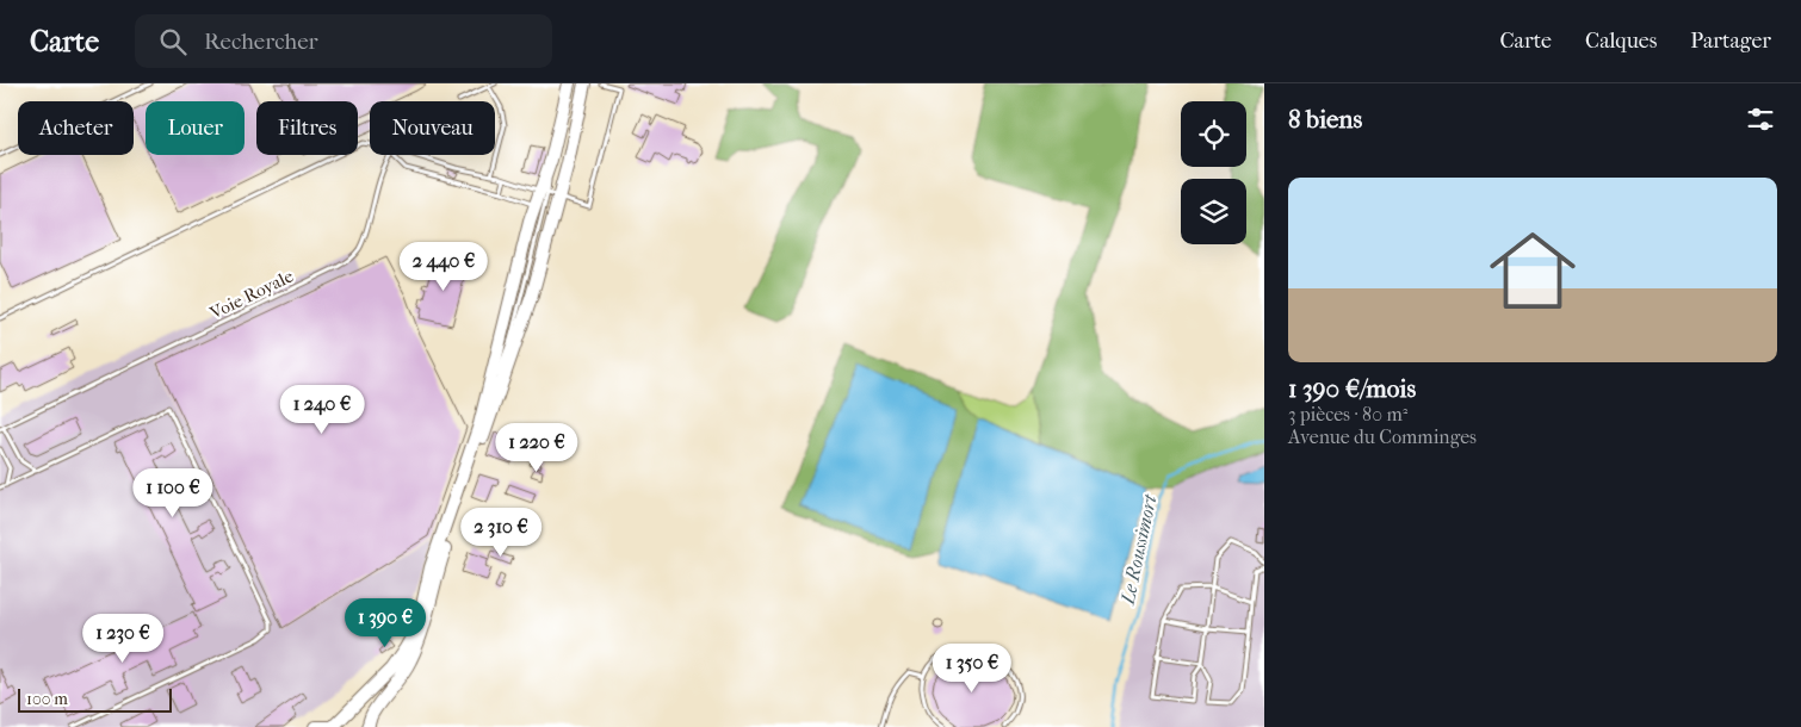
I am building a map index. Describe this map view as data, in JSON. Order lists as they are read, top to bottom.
{
  "streets": {
    "lane": ["Voie Royale"]
  },
  "water": ["Le Roussimort"],
  "scale_bar": "100 m",
  "page": {
    "header": "Carte",
    "search": "Rechercher",
    "nav": ["Carte", "Calques", "Partager"],
    "heading": "8 biens",
    "chip": [
      "Acheter",
      "Louer",
      "Filtres",
      "Nouveau"
    ],
    "list": [
      {
        "name": "1 390 €/mois",
        "note": "3 pièces · 80 m² · Avenue du Comminges"
      }
    ],
    "price": [
      "2 440 €",
      "1 240 €",
      "1 220 €",
      "1 100 €",
      "2 310 €",
      "1 390 €",
      "1 230 €",
      "1 350 €"
    ],
    "scale": "100 m"
  }
}
